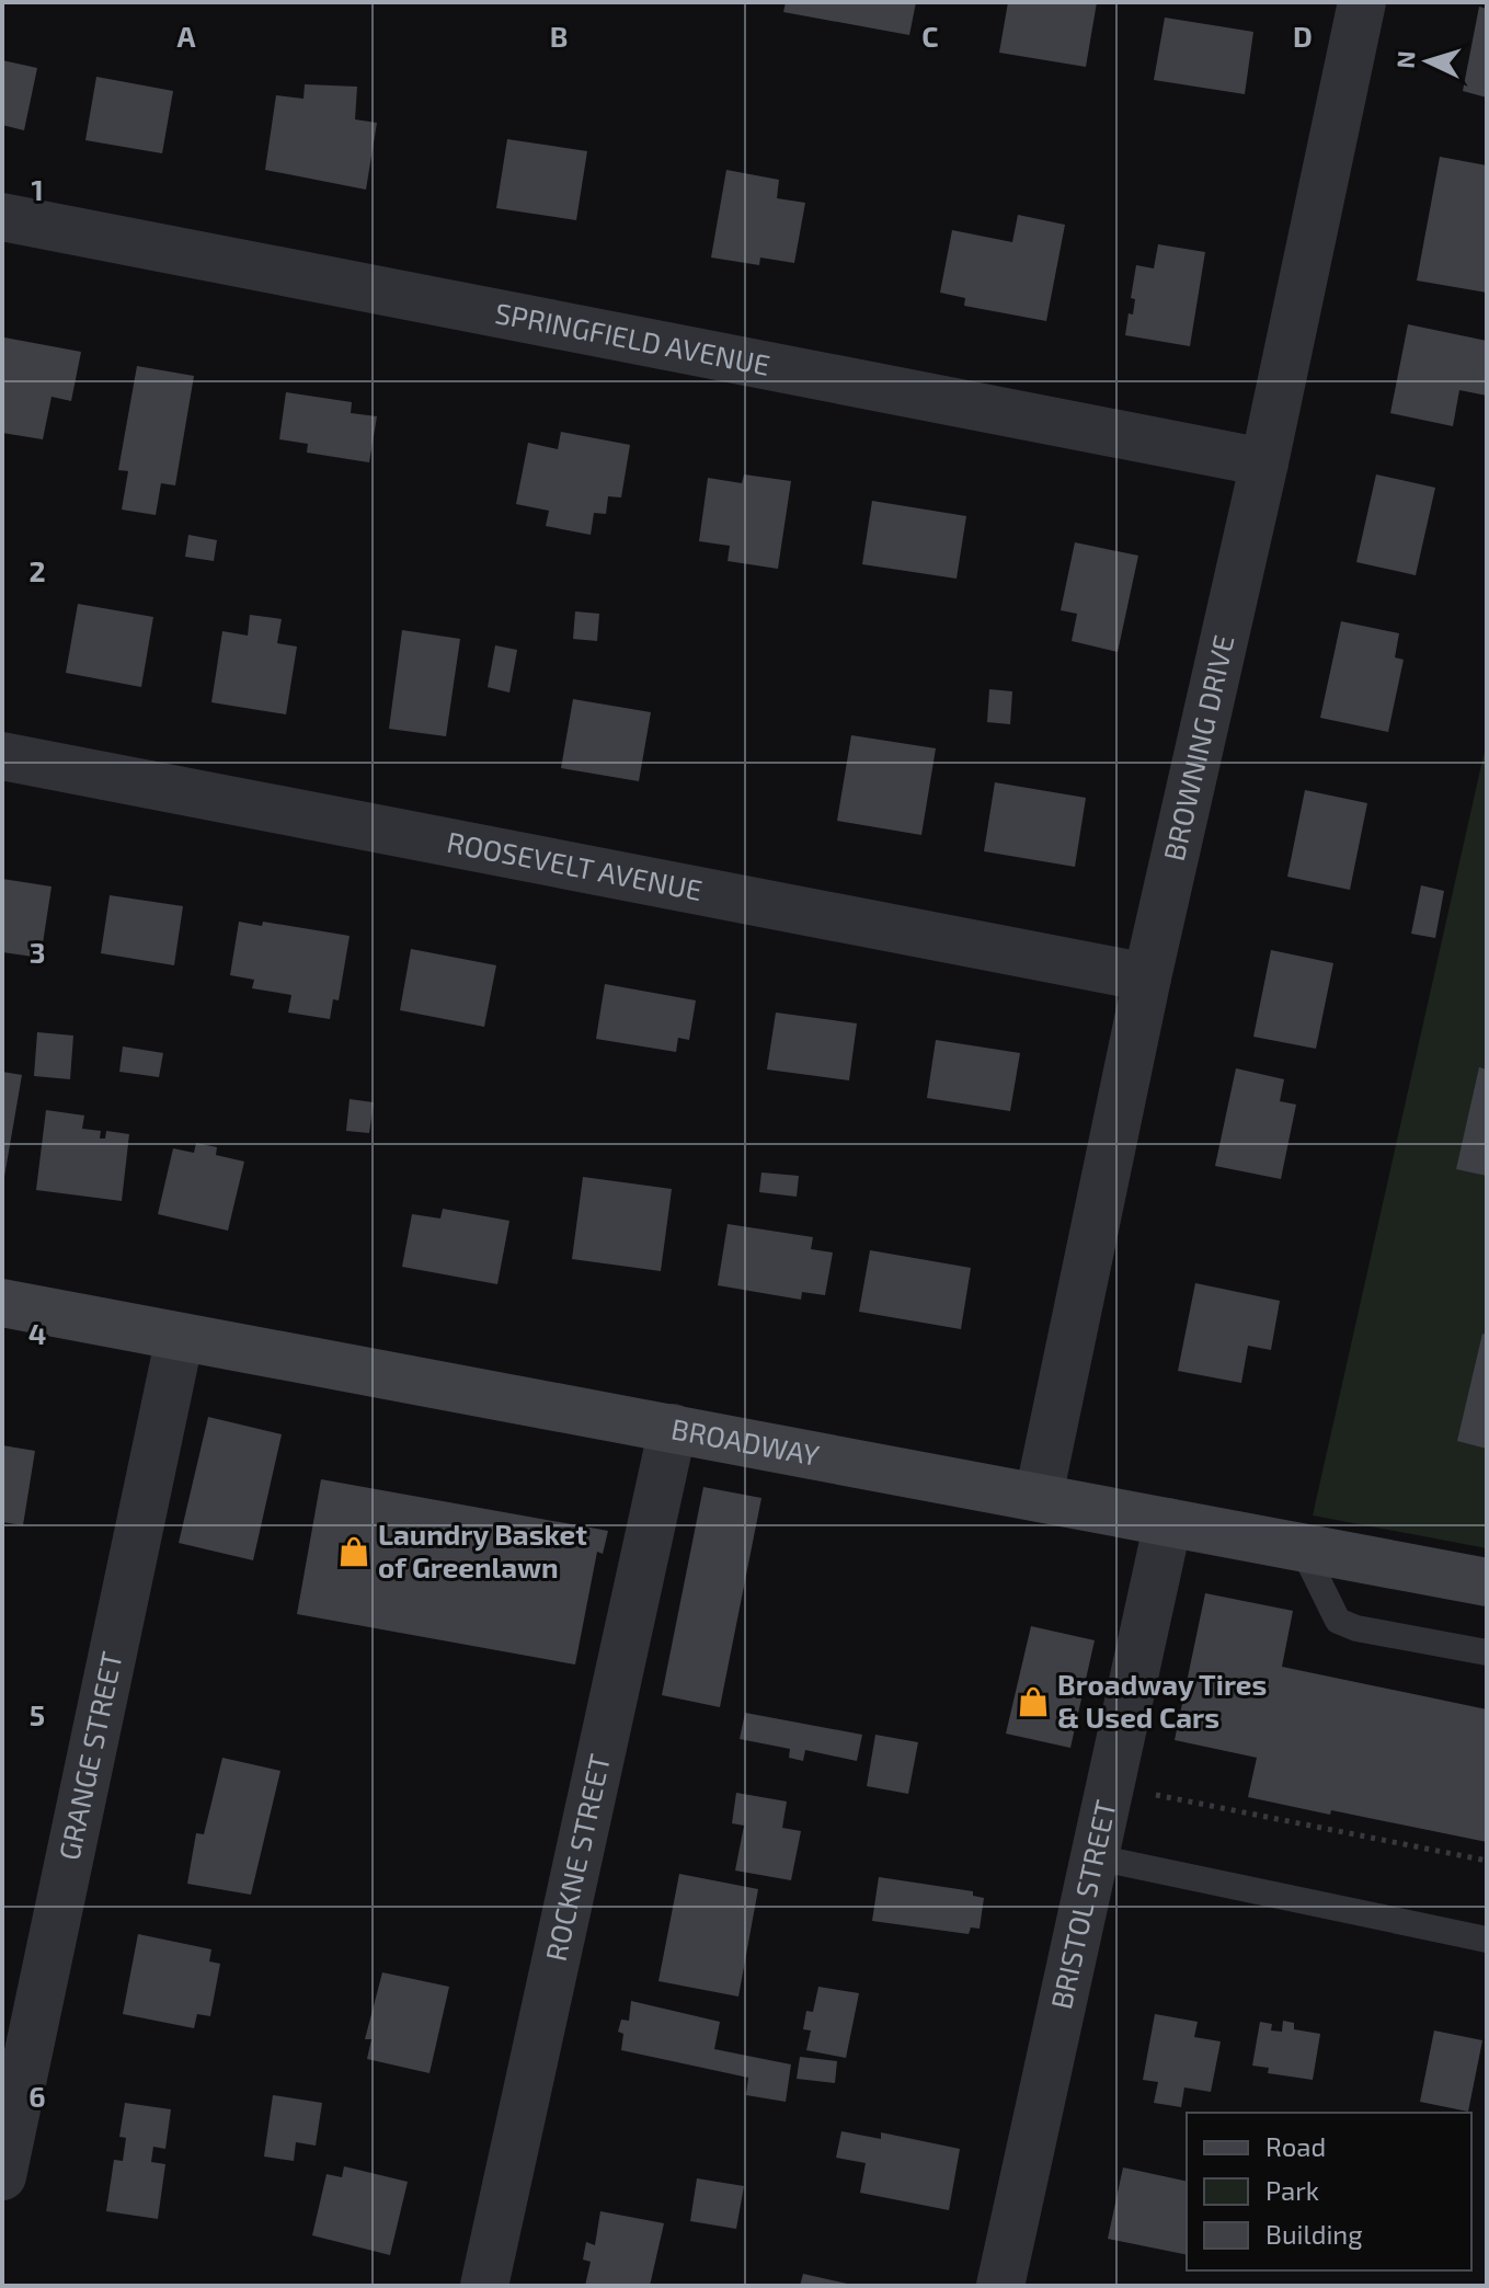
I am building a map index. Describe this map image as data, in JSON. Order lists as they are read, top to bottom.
{
  "streets": {
    "main road": ["BROADWAY"],
    "street": [
      "SPRINGFIELD AVENUE",
      "BROWNING DRIVE",
      "ROOSEVELT AVENUE",
      "GRANGE STREET",
      "ROCKNE STREET",
      "BRISTOL STREET"
    ]
  },
  "crossings": [
    ["SPRINGFIELD AVENUE", "BROWNING DRIVE"],
    ["BROWNING DRIVE", "ROOSEVELT AVENUE"],
    ["BROWNING DRIVE", "BROADWAY"],
    ["BROADWAY", "GRANGE STREET"],
    ["BROADWAY", "ROCKNE STREET"],
    ["BROADWAY", "BRISTOL STREET"]
  ],
  "places": {
    "shop": ["Laundry Basket of Greenlawn", "Broadway Tires & Used Cars"]
  },
  "legend": ["Road", "Park", "Building"],
  "north": "left",
  "grid": {
    "columns": [
      "A",
      "B",
      "C",
      "D"
    ],
    "rows": [
      "1",
      "2",
      "3",
      "4",
      "5",
      "6"
    ]
  }
}
